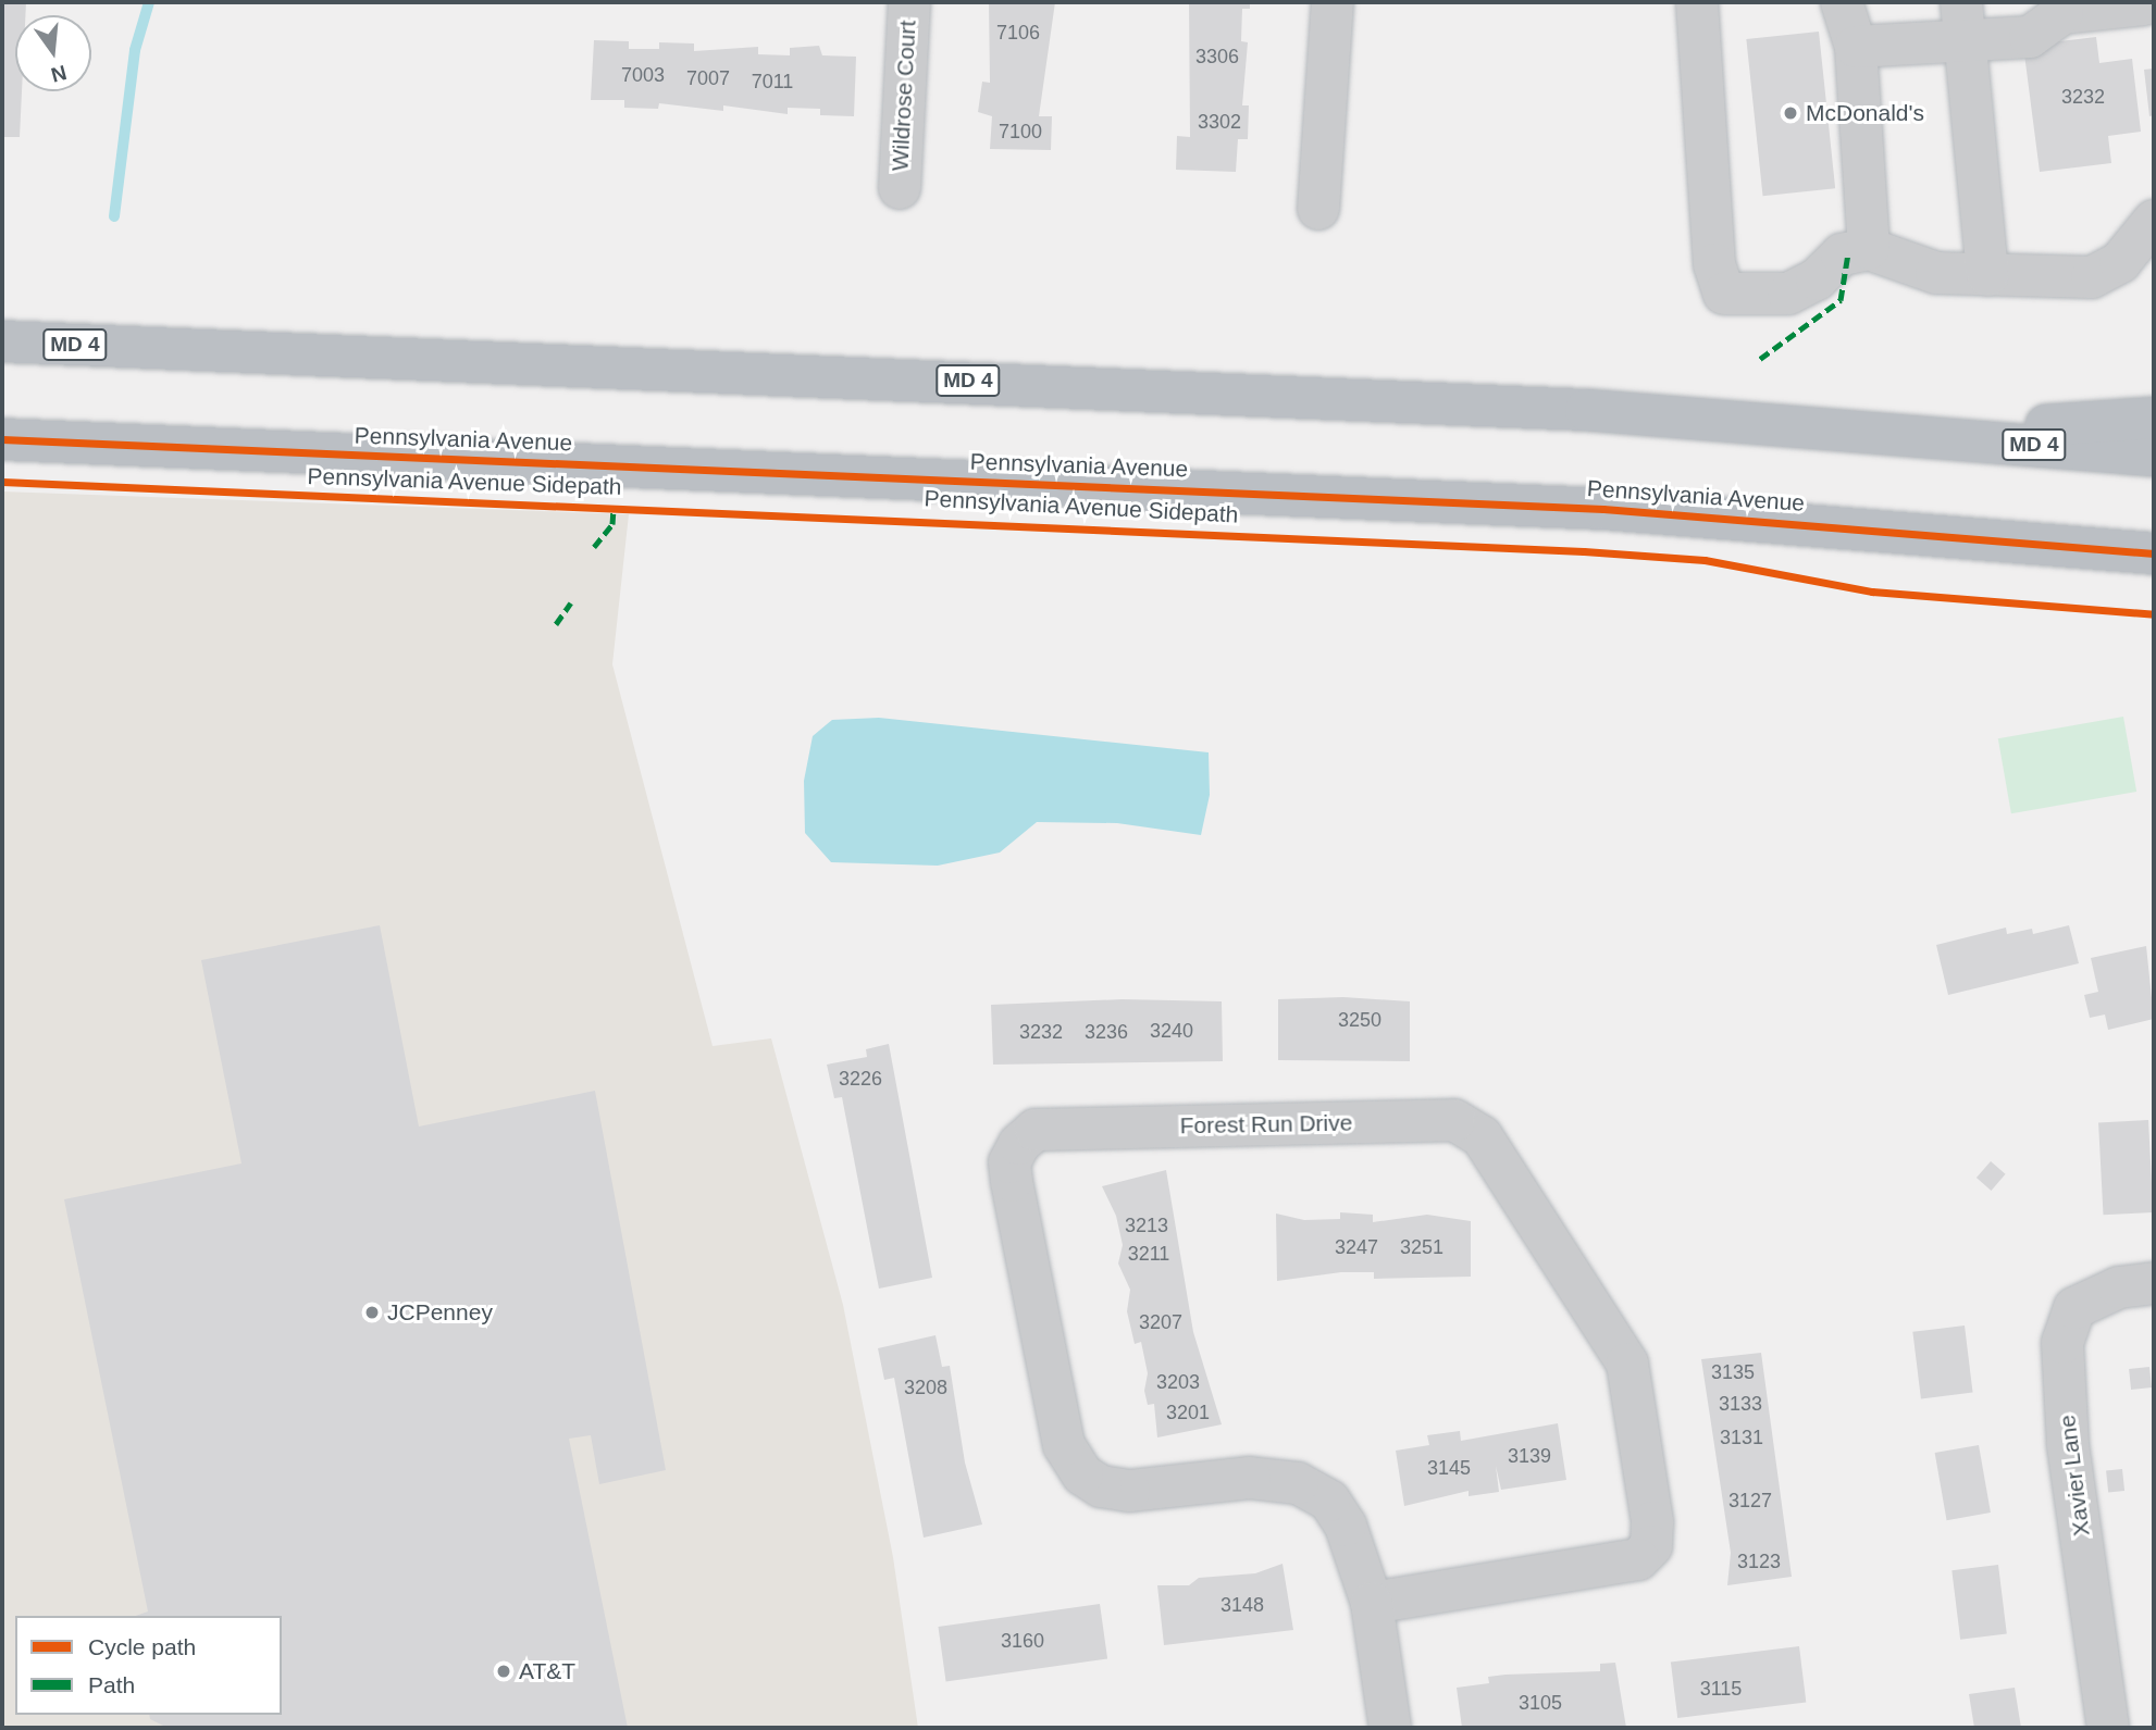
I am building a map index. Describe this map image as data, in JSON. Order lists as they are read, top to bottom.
{
  "streets": {
    "highway": ["MD 4", "Pennsylvania Avenue"],
    "street": ["Wildrose Court", "Forest Run Drive", "Xavier Lane"],
    "cycle path": ["Pennsylvania Avenue Sidepath"]
  },
  "places": ["McDonald's", "JCPenney", "AT&T"],
  "house_numbers": [
    "7106",
    "3306",
    "7003",
    "7007",
    "7011",
    "3232",
    "3302",
    "7100",
    "3250",
    "3240",
    "3232",
    "3236",
    "3226",
    "3213",
    "3247",
    "3251",
    "3211",
    "3207",
    "3135",
    "3203",
    "3208",
    "3133",
    "3201",
    "3131",
    "3139",
    "3145",
    "3127",
    "3123",
    "3148",
    "3160",
    "3115",
    "3105"
  ],
  "legend": ["Cycle path", "Path"],
  "north": "bottom"
}
